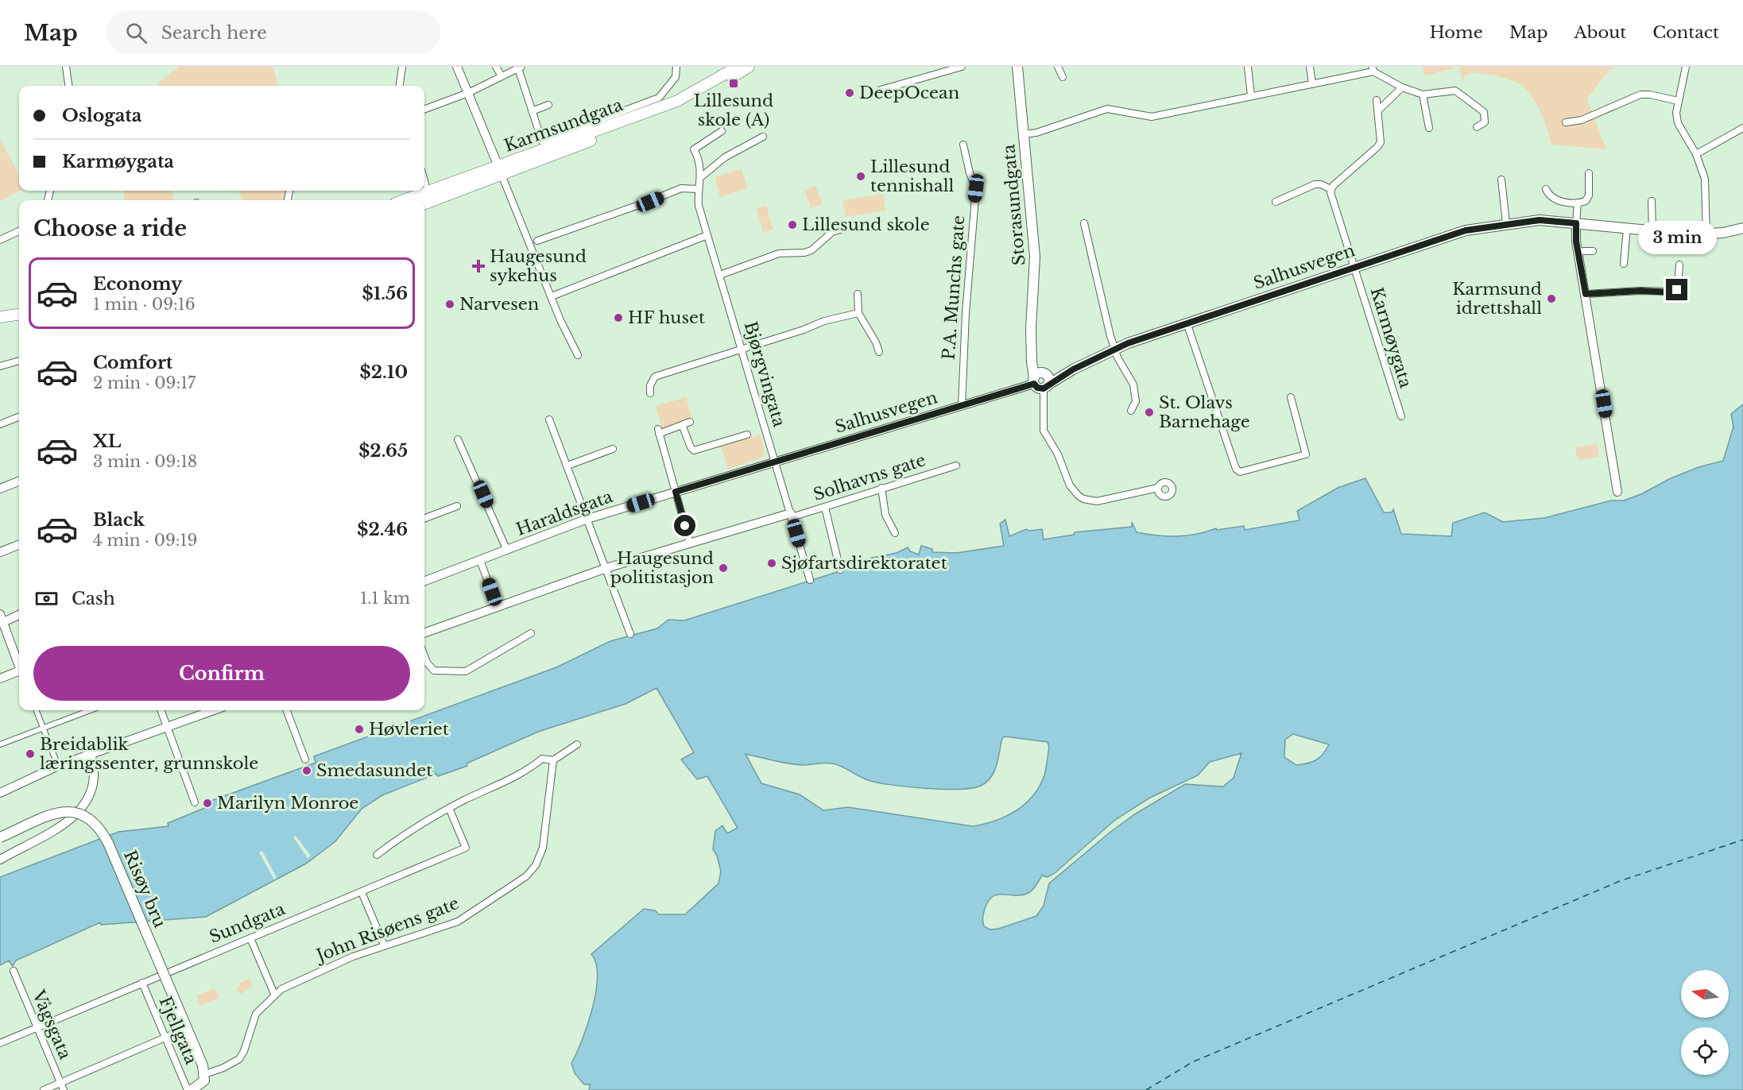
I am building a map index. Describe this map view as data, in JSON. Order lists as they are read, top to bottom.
{
  "streets": {
    "main road": [
      "Karmsundgata",
      "Storasundgata",
      "Salhusvegen",
      "Risøy bru"
    ],
    "street": [
      "P.A. Munchs gate",
      "Karmøygata",
      "Bjørgvingata",
      "Solhavns gate",
      "Haraldsgata",
      "Sundgata",
      "John Risøens gate",
      "Vågsgata",
      "Fjellgata"
    ]
  },
  "crossings": [
    ["Storasundgata", "Salhusvegen"],
    ["Salhusvegen", "P.A. Munchs gate"],
    ["Salhusvegen", "Karmøygata"],
    ["Salhusvegen", "Bjørgvingata"],
    ["Salhusvegen", "Haraldsgata"],
    ["Bjørgvingata", "Solhavns gate"],
    ["Bjørgvingata", "Haraldsgata"],
    ["Risøy bru", "John Risøens gate"],
    ["Sundgata", "Vågsgata"],
    ["Sundgata", "Fjellgata"]
  ],
  "places": {
    "transit": ["Lillesund skole (A)"],
    "other": [
      "DeepOcean",
      "Lillesund tennishall",
      "Lillesund skole",
      "Karmsund idrettshall",
      "Narvesen",
      "HF huset",
      "St. Olavs Barnehage",
      "Sjøfartsdirektoratet",
      "Haugesund politistasjon",
      "Høvleriet",
      "Breidablik læringssenter, grunnskole",
      "Smedasundet",
      "Marilyn Monroe"
    ],
    "health": ["Haugesund sykehus"]
  },
  "north": "left",
  "page": {
    "header": "Map",
    "search": "Search here",
    "nav": [
      "Home",
      "Map",
      "About",
      "Contact"
    ],
    "banner": ["Oslogata", "Karmøygata"],
    "heading": "Choose a ride",
    "bubble": "3 min",
    "list": [
      {
        "name": "Economy",
        "note": "1 min · 09:16",
        "value": "$1.56"
      },
      {
        "name": "Comfort",
        "note": "2 min · 09:17",
        "value": "$2.10"
      },
      {
        "name": "XL",
        "note": "3 min · 09:18",
        "value": "$2.65"
      },
      {
        "name": "Black",
        "note": "4 min · 09:19",
        "value": "$2.46"
      }
    ],
    "pay": ["Cash", "1.1 km"],
    "buttons": "Confirm"
  }
}
